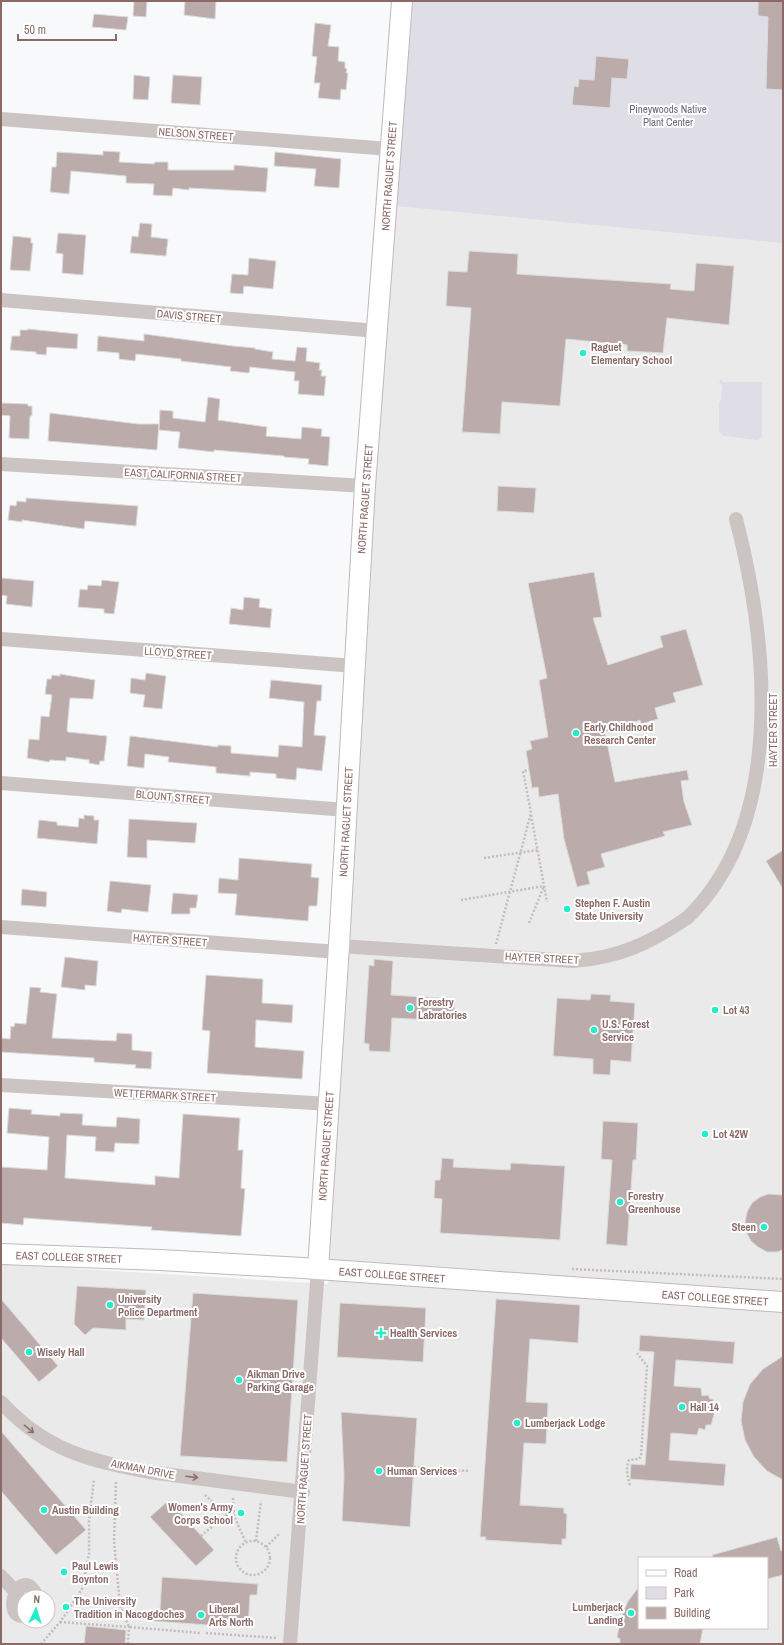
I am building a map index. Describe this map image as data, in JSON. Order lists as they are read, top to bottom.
{
  "streets": {
    "street": [
      "NELSON STREET",
      "NORTH RAGUET STREET",
      "DAVIS STREET",
      "EAST CALIFORNIA STREET",
      "LLOYD STREET",
      "HAYTER STREET",
      "BLOUNT STREET",
      "WETTERMARK STREET",
      "EAST COLLEGE STREET",
      "AIKMAN DRIVE"
    ]
  },
  "crossings": [
    ["NELSON STREET", "NORTH RAGUET STREET"],
    ["NORTH RAGUET STREET", "DAVIS STREET"],
    ["NORTH RAGUET STREET", "EAST CALIFORNIA STREET"],
    ["NORTH RAGUET STREET", "LLOYD STREET"],
    ["NORTH RAGUET STREET", "HAYTER STREET"],
    ["NORTH RAGUET STREET", "BLOUNT STREET"],
    ["NORTH RAGUET STREET", "WETTERMARK STREET"],
    ["NORTH RAGUET STREET", "EAST COLLEGE STREET"],
    ["NORTH RAGUET STREET", "AIKMAN DRIVE"]
  ],
  "one_way": ["AIKMAN DRIVE"],
  "parks": ["Pineywoods Native Plant Center"],
  "places": {
    "other": [
      "Raguet Elementary School",
      "Early Childhood Research Center",
      "Stephen F. Austin State University",
      "Forestry Labratories",
      "Lot 43",
      "U.S. Forest Service",
      "Lot 42W",
      "Forestry Greenhouse",
      "Steen",
      "University Police Department",
      "Wisely Hall",
      "Aikman Drive Parking Garage",
      "Hall 14",
      "Lumberjack Lodge",
      "Human Services",
      "Austin Building",
      "Women's Army Corps School",
      "Paul Lewis Boynton",
      "The University Tradition in Nacogdoches",
      "Lumberjack Landing",
      "Liberal Arts North"
    ],
    "health": ["Health Services"]
  },
  "legend": ["Road", "Park", "Building"],
  "scale_bar": "50 m",
  "north": "top"
}
